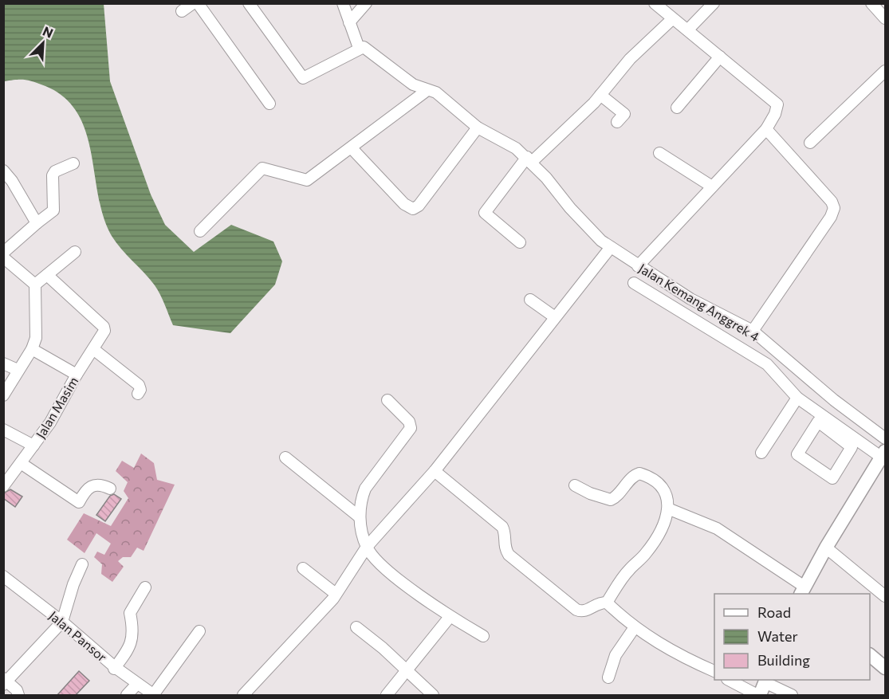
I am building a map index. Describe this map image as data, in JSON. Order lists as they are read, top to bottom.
{
  "streets": {
    "street": ["Jalan Kemang Anggrek 4", "Jalan Masim", "Jalan Pansor"]
  },
  "legend": ["Road", "Water", "Building"],
  "north": "top right"
}
